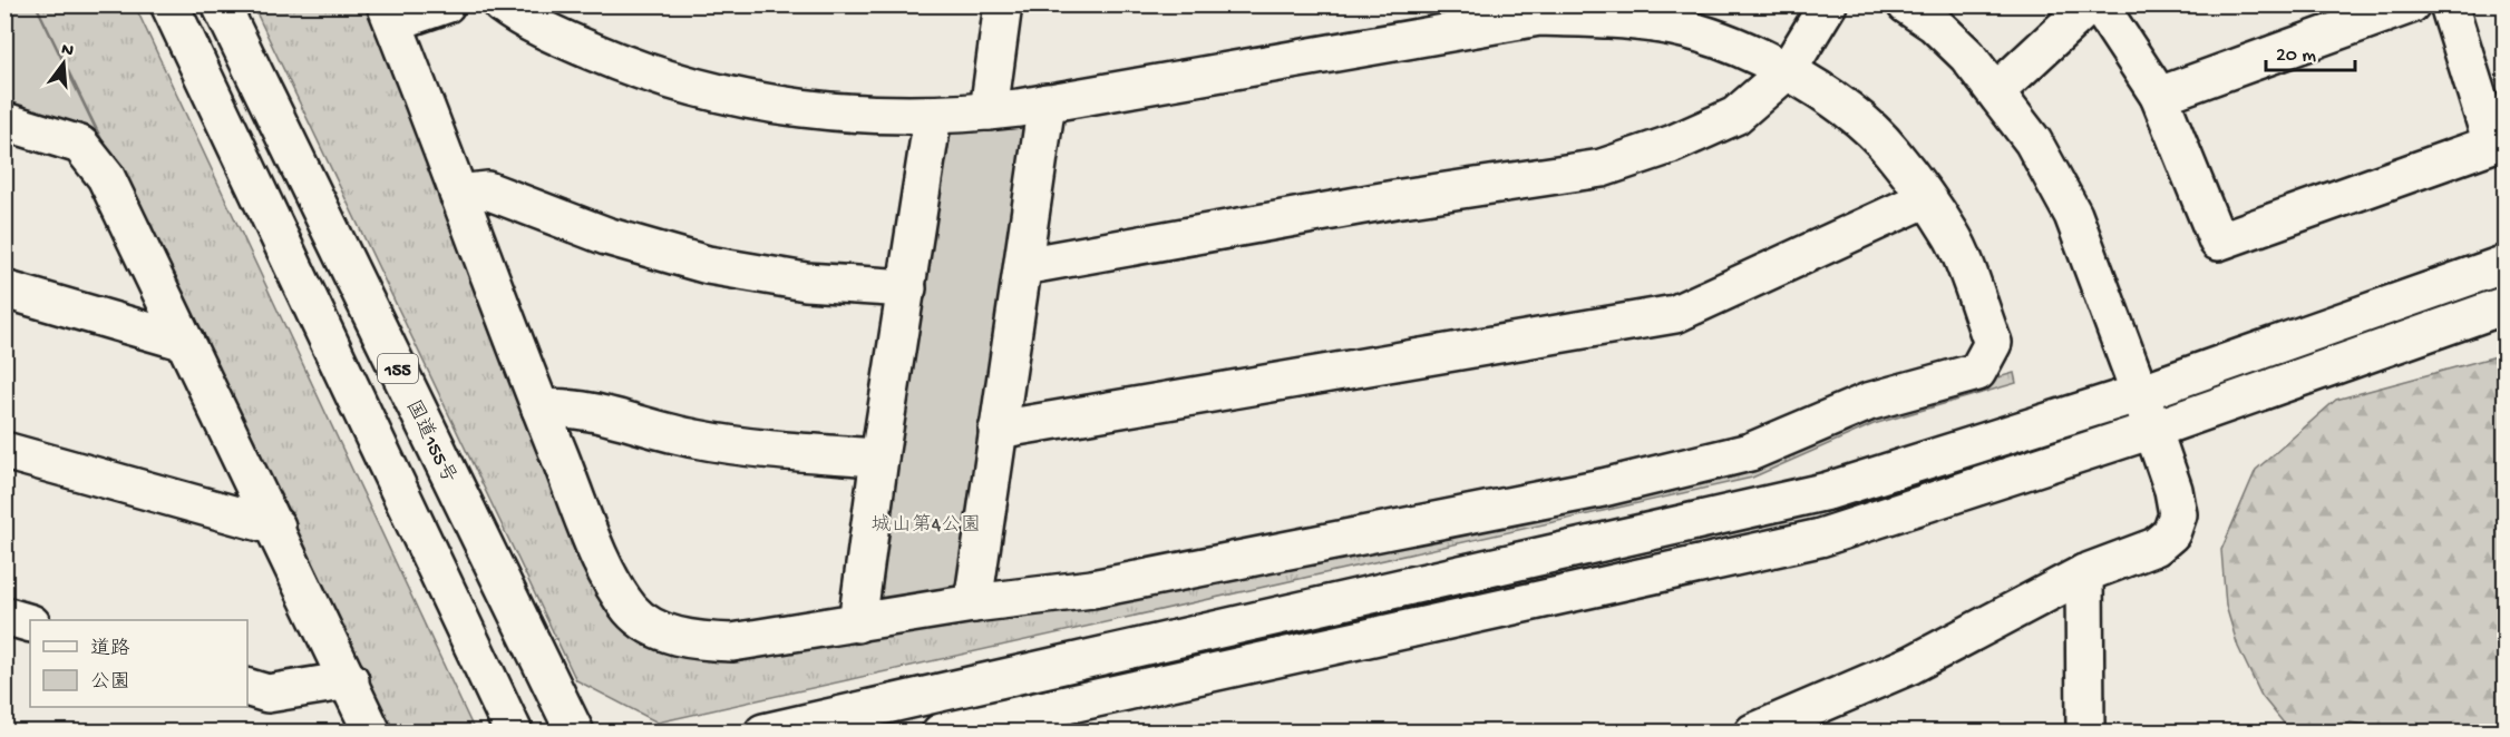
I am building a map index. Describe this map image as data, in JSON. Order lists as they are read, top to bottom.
{
  "streets": {
    "main road": ["155", "国道155号"]
  },
  "parks": ["城山第4公園"],
  "legend": ["道路", "公園"],
  "scale_bar": "20 m",
  "north": "top"
}
